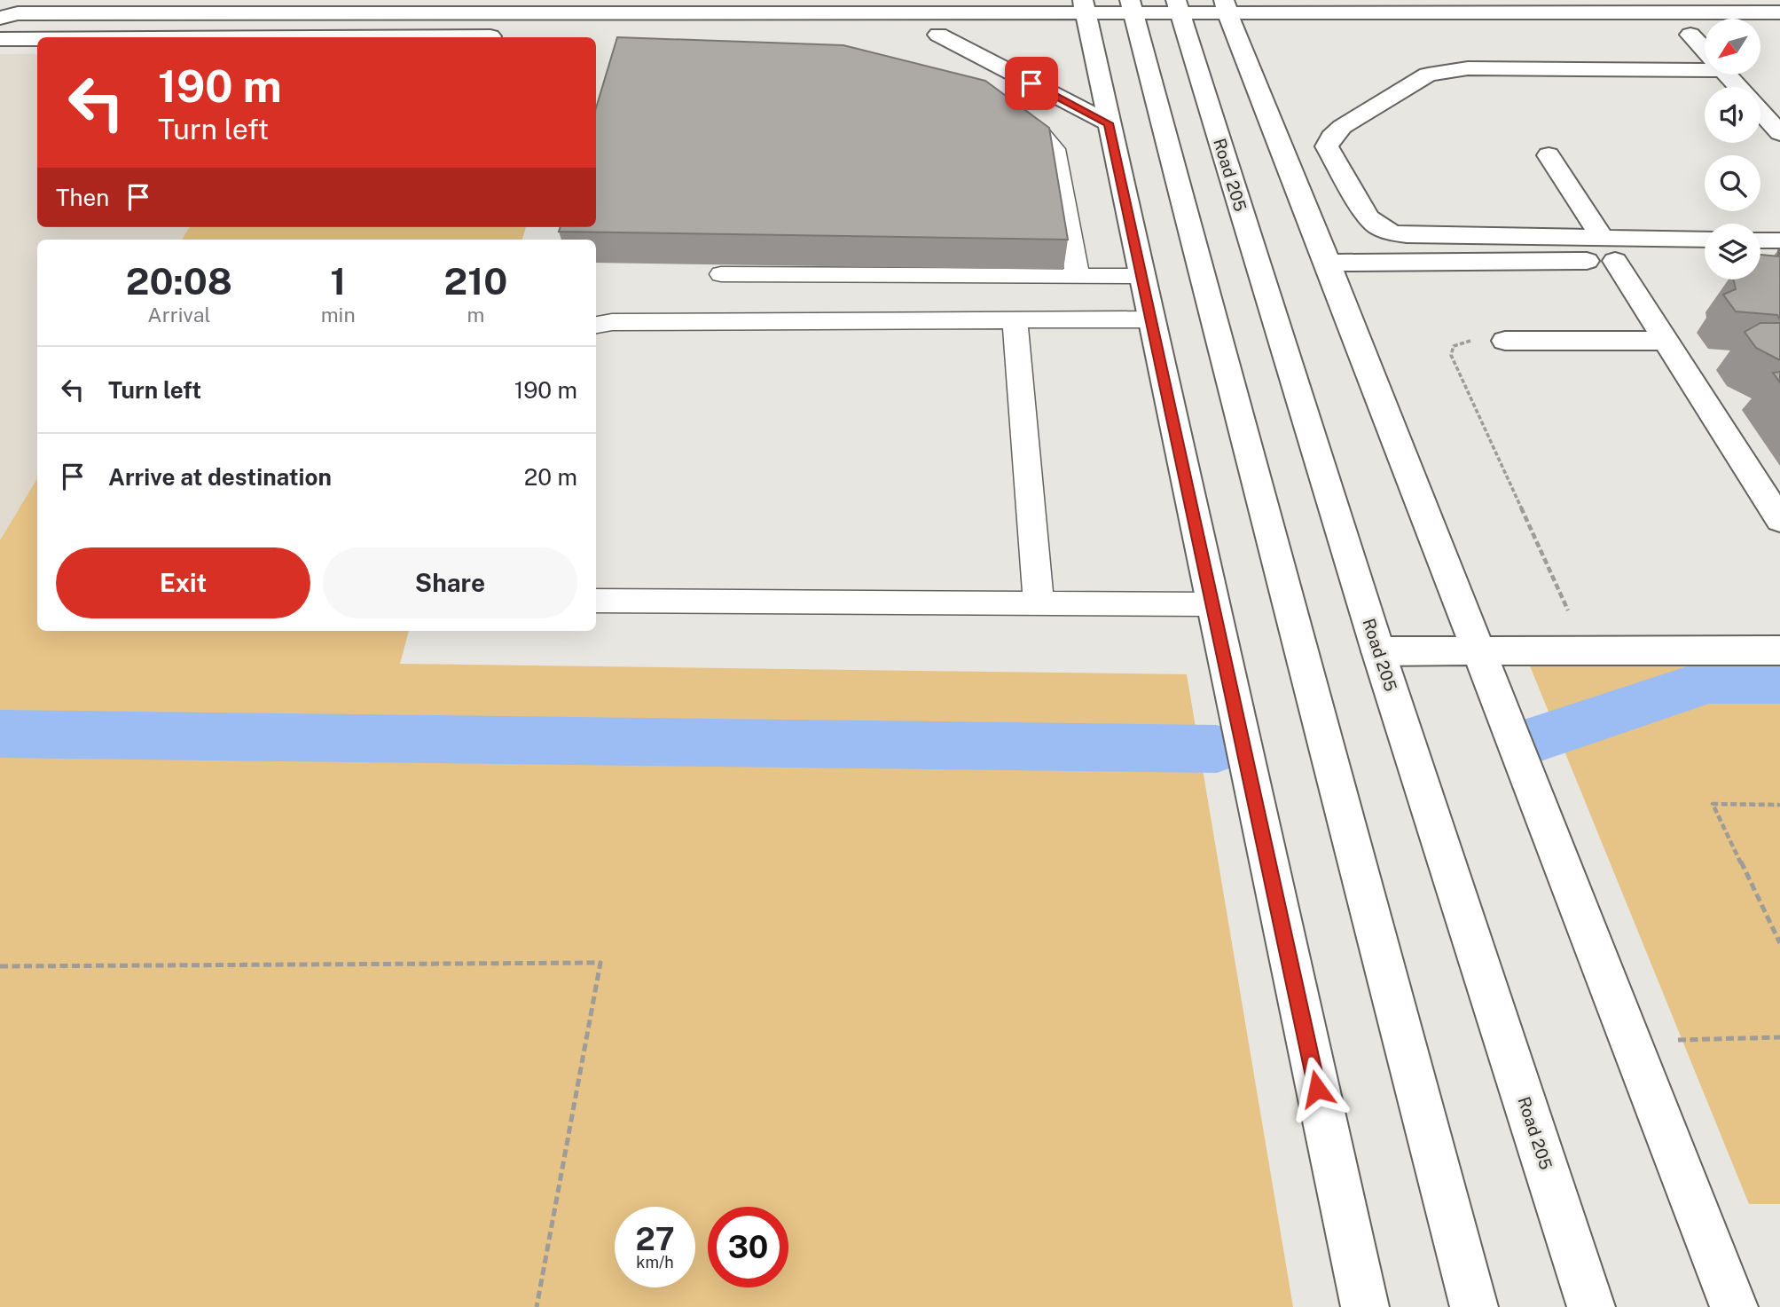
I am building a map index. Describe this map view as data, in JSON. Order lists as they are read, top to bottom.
{
  "streets": {
    "street": ["Road 205"]
  },
  "north": "bottom left",
  "page": {
    "turn": ["190 m", "Turn left"],
    "then": "Then",
    "eta": [
      "20:08",
      "Arrival",
      "1",
      "min",
      "210",
      "m"
    ],
    "list": [
      {
        "name": "Turn left",
        "value": "190 m"
      },
      {
        "name": "Arrive at destination",
        "value": "20 m"
      }
    ],
    "buttons": ["Exit", "Share"],
    "speed": "27 km/h",
    "limit": "30"
  }
}
